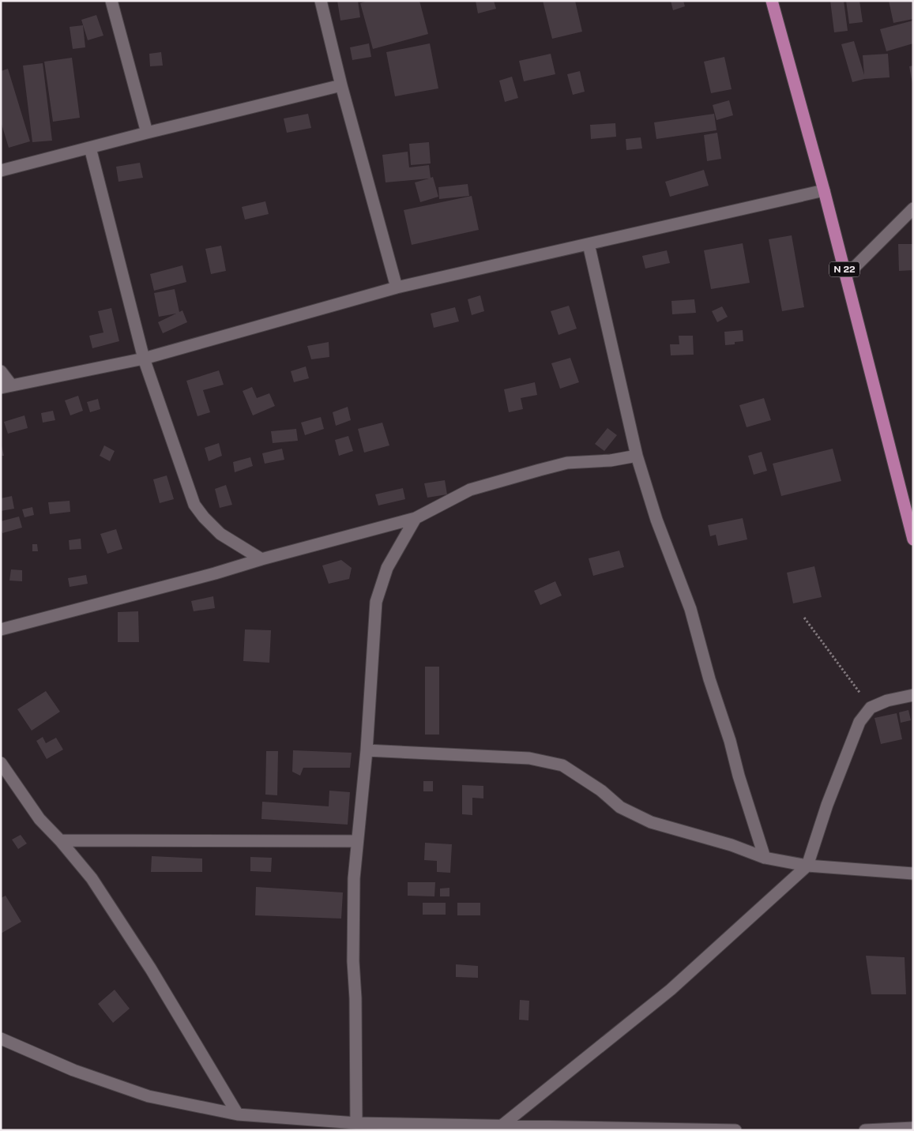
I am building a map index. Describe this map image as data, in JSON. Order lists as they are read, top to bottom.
{
  "streets": {
    "main road": ["N 22"]
  }
}
